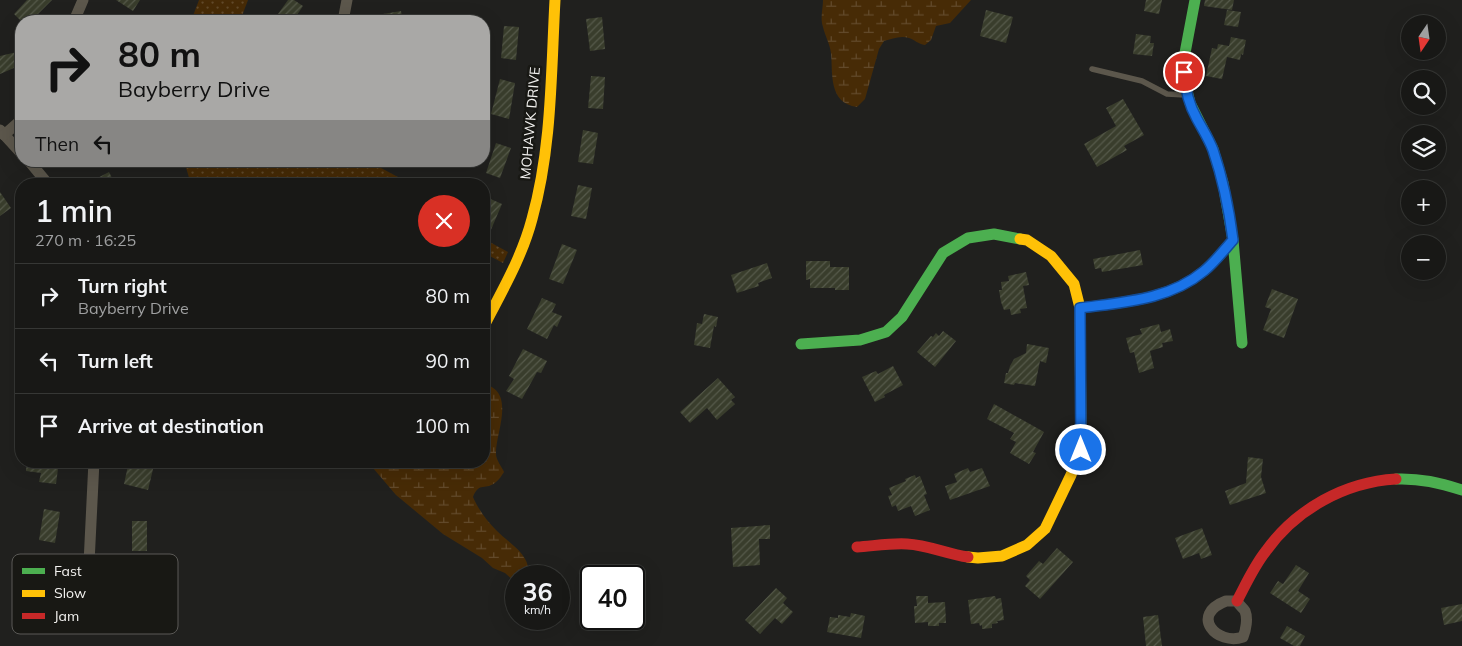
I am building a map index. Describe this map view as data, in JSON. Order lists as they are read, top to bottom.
{
  "streets": {
    "street": ["MOHAWK DRIVE"]
  },
  "legend": ["Fast", "Slow", "Jam"],
  "north": "bottom",
  "page": {
    "map_buttons": ["+", "−"],
    "turn": ["80 m", "Bayberry Drive"],
    "then": "Then",
    "heading": ["1 min", "270 m · 16:25"],
    "list": [
      {
        "name": "Turn right",
        "note": "Bayberry Drive",
        "value": "80 m"
      },
      {
        "name": "Turn left",
        "value": "90 m"
      },
      {
        "name": "Arrive at destination",
        "value": "100 m"
      }
    ],
    "speed": "36 km/h",
    "limit": "40"
  }
}
